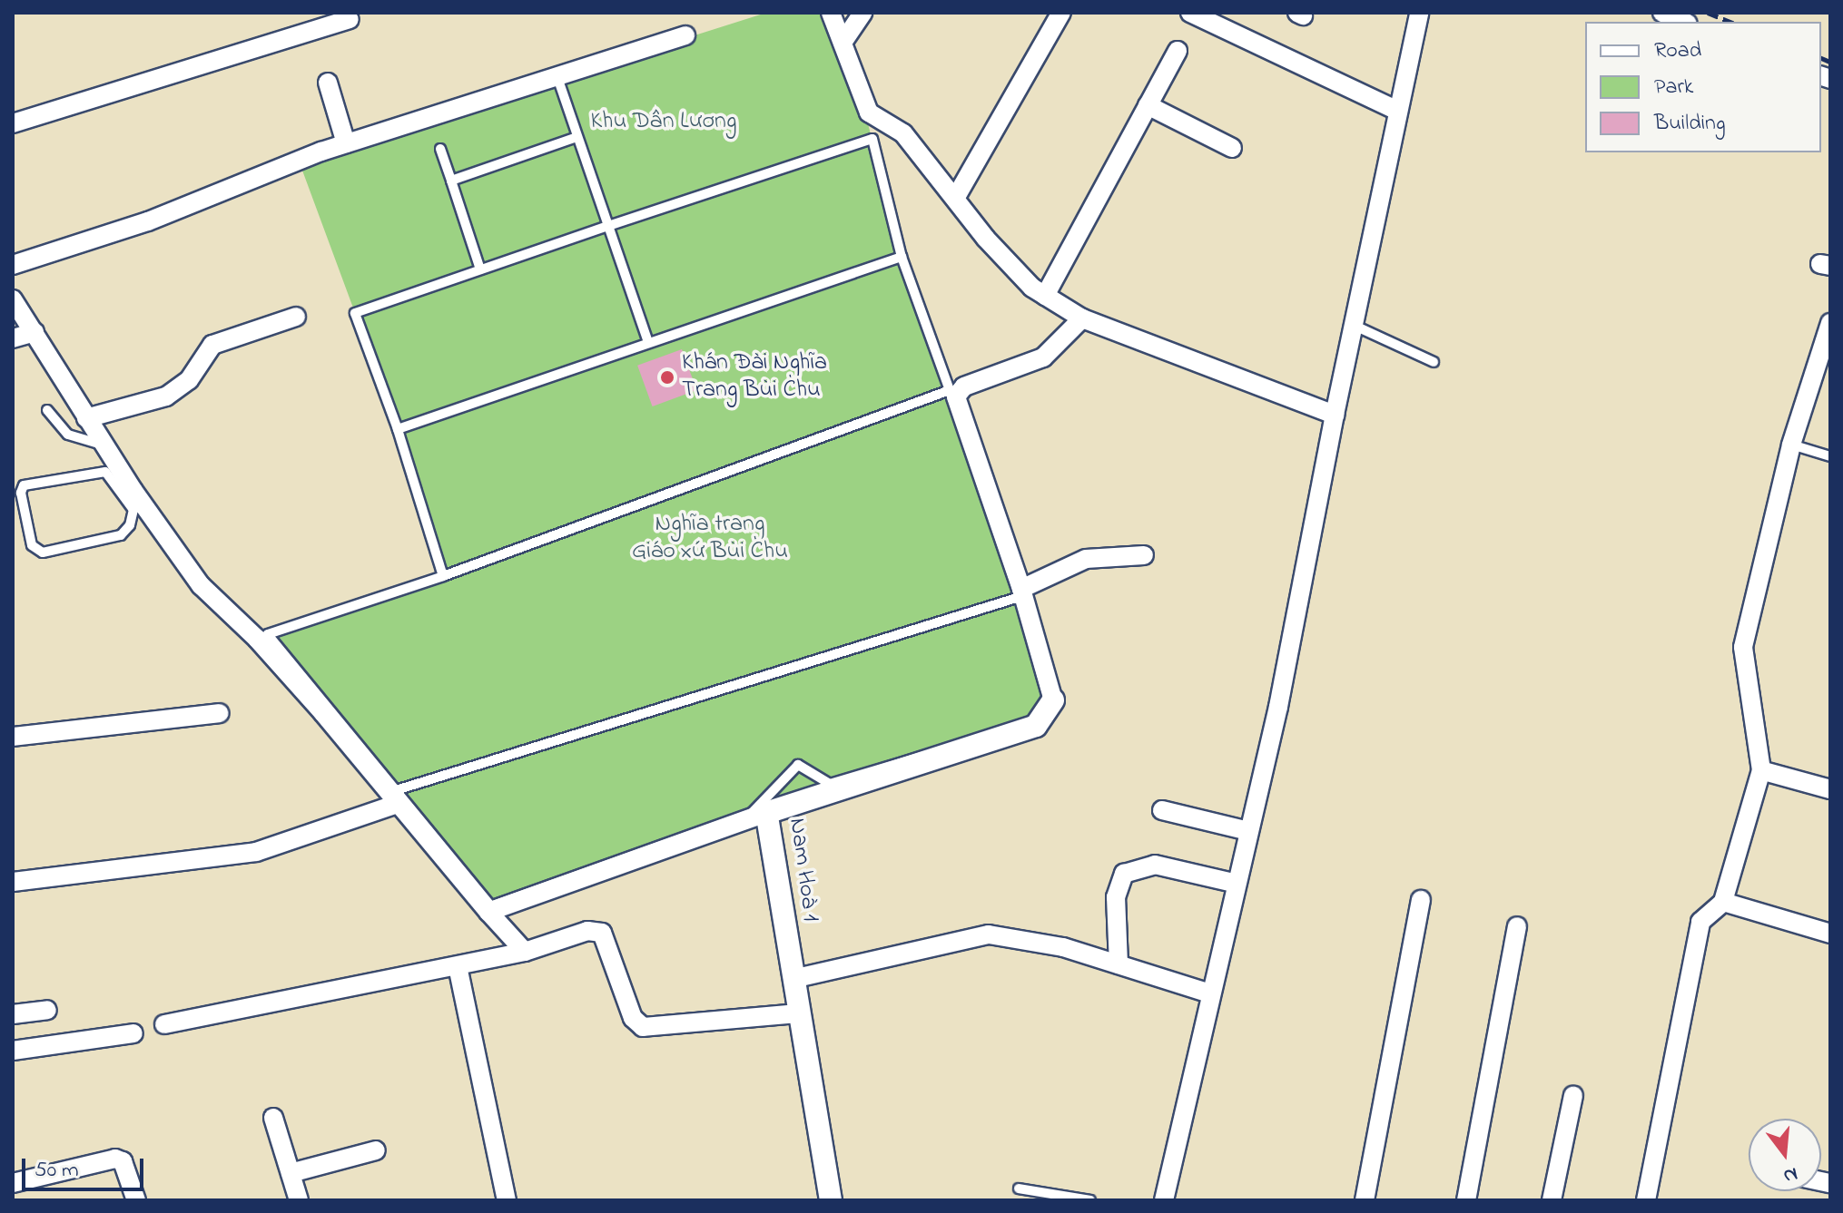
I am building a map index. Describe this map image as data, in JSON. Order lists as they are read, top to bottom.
{
  "streets": {
    "street": ["Nam Hoà 1"]
  },
  "parks": ["Khu Dân Lương", "Nghĩa trang Giáo xứ Bùi Chu"],
  "places": ["Khán Đài Nghĩa Trang Bùi Chu"],
  "legend": ["Road", "Park", "Building"],
  "scale_bar": "50 m",
  "north": "bottom"
}
